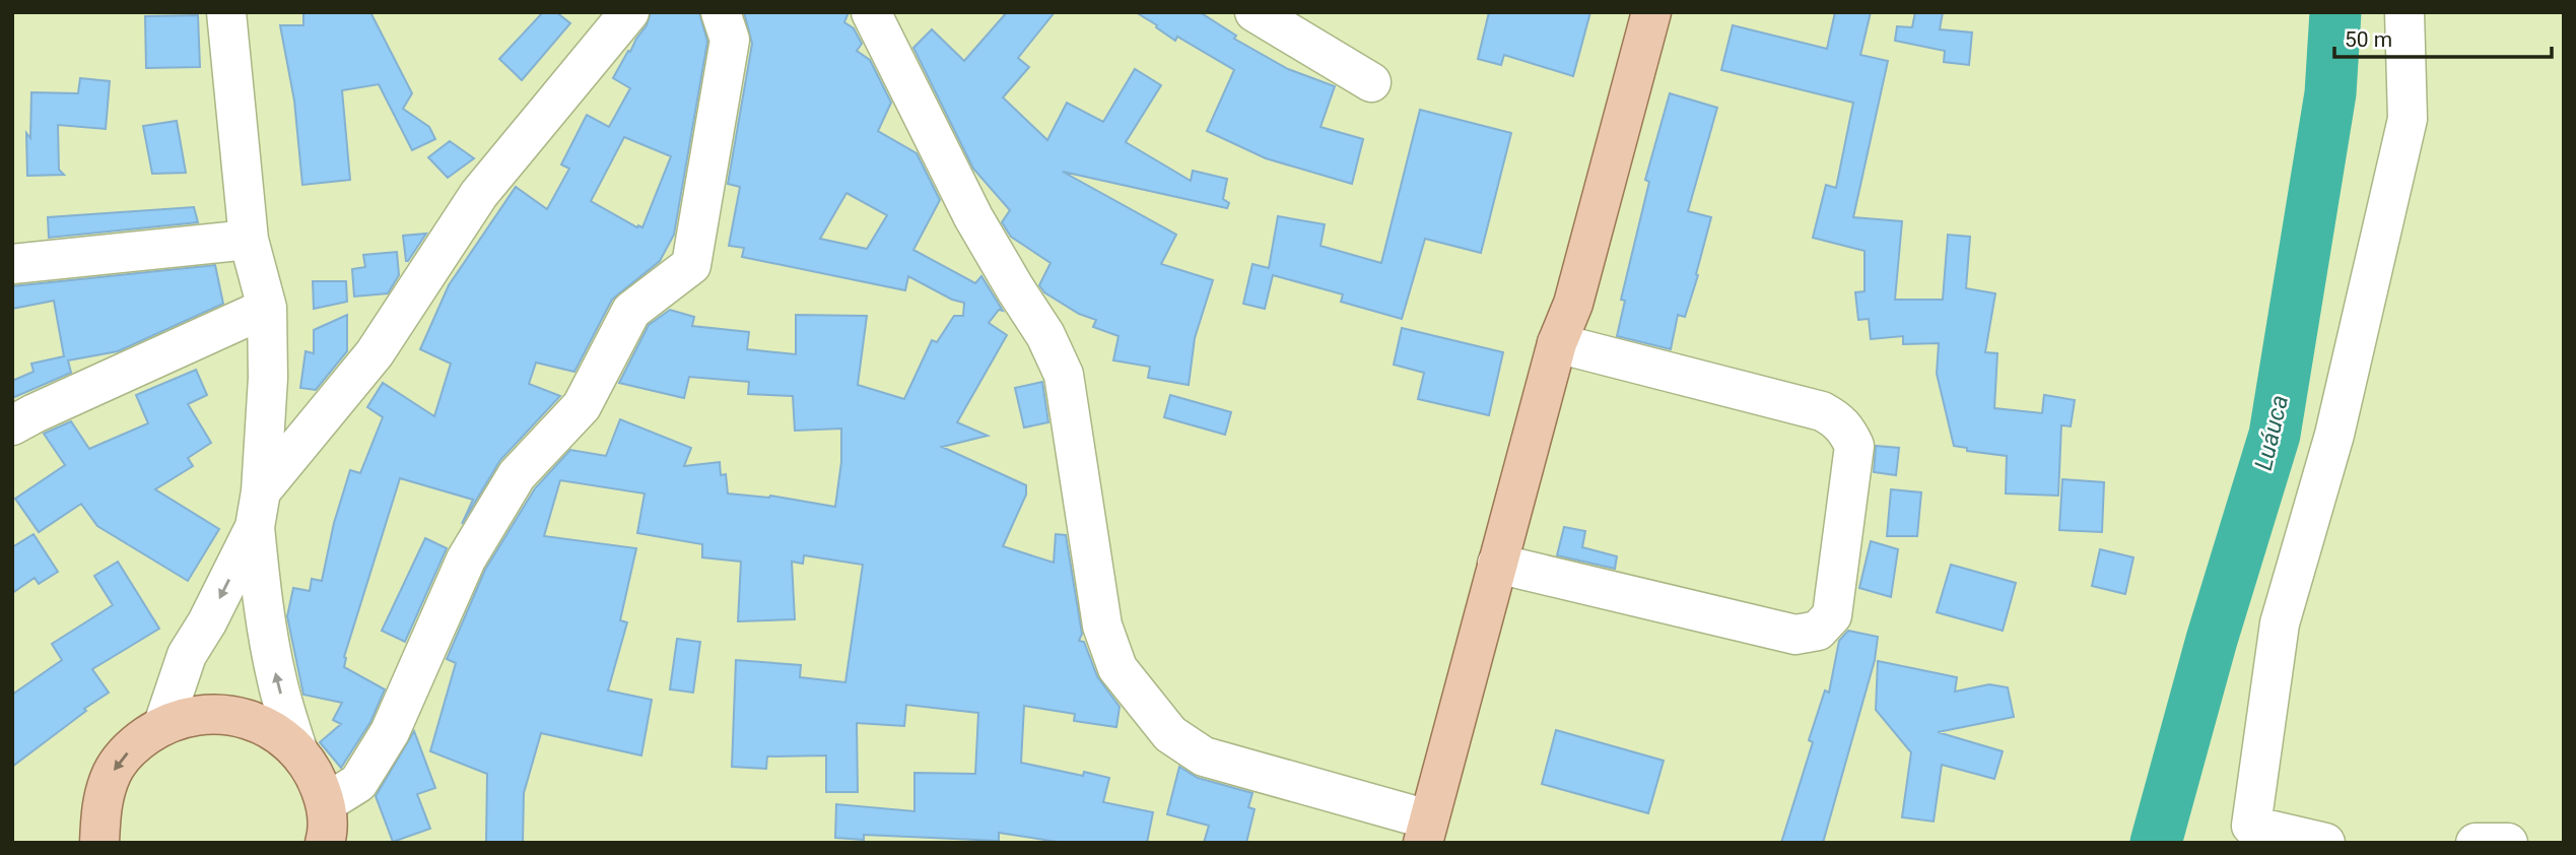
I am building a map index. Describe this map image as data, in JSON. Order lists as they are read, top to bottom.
{
  "water": ["Luáuca"],
  "scale_bar": "50 m"
}
